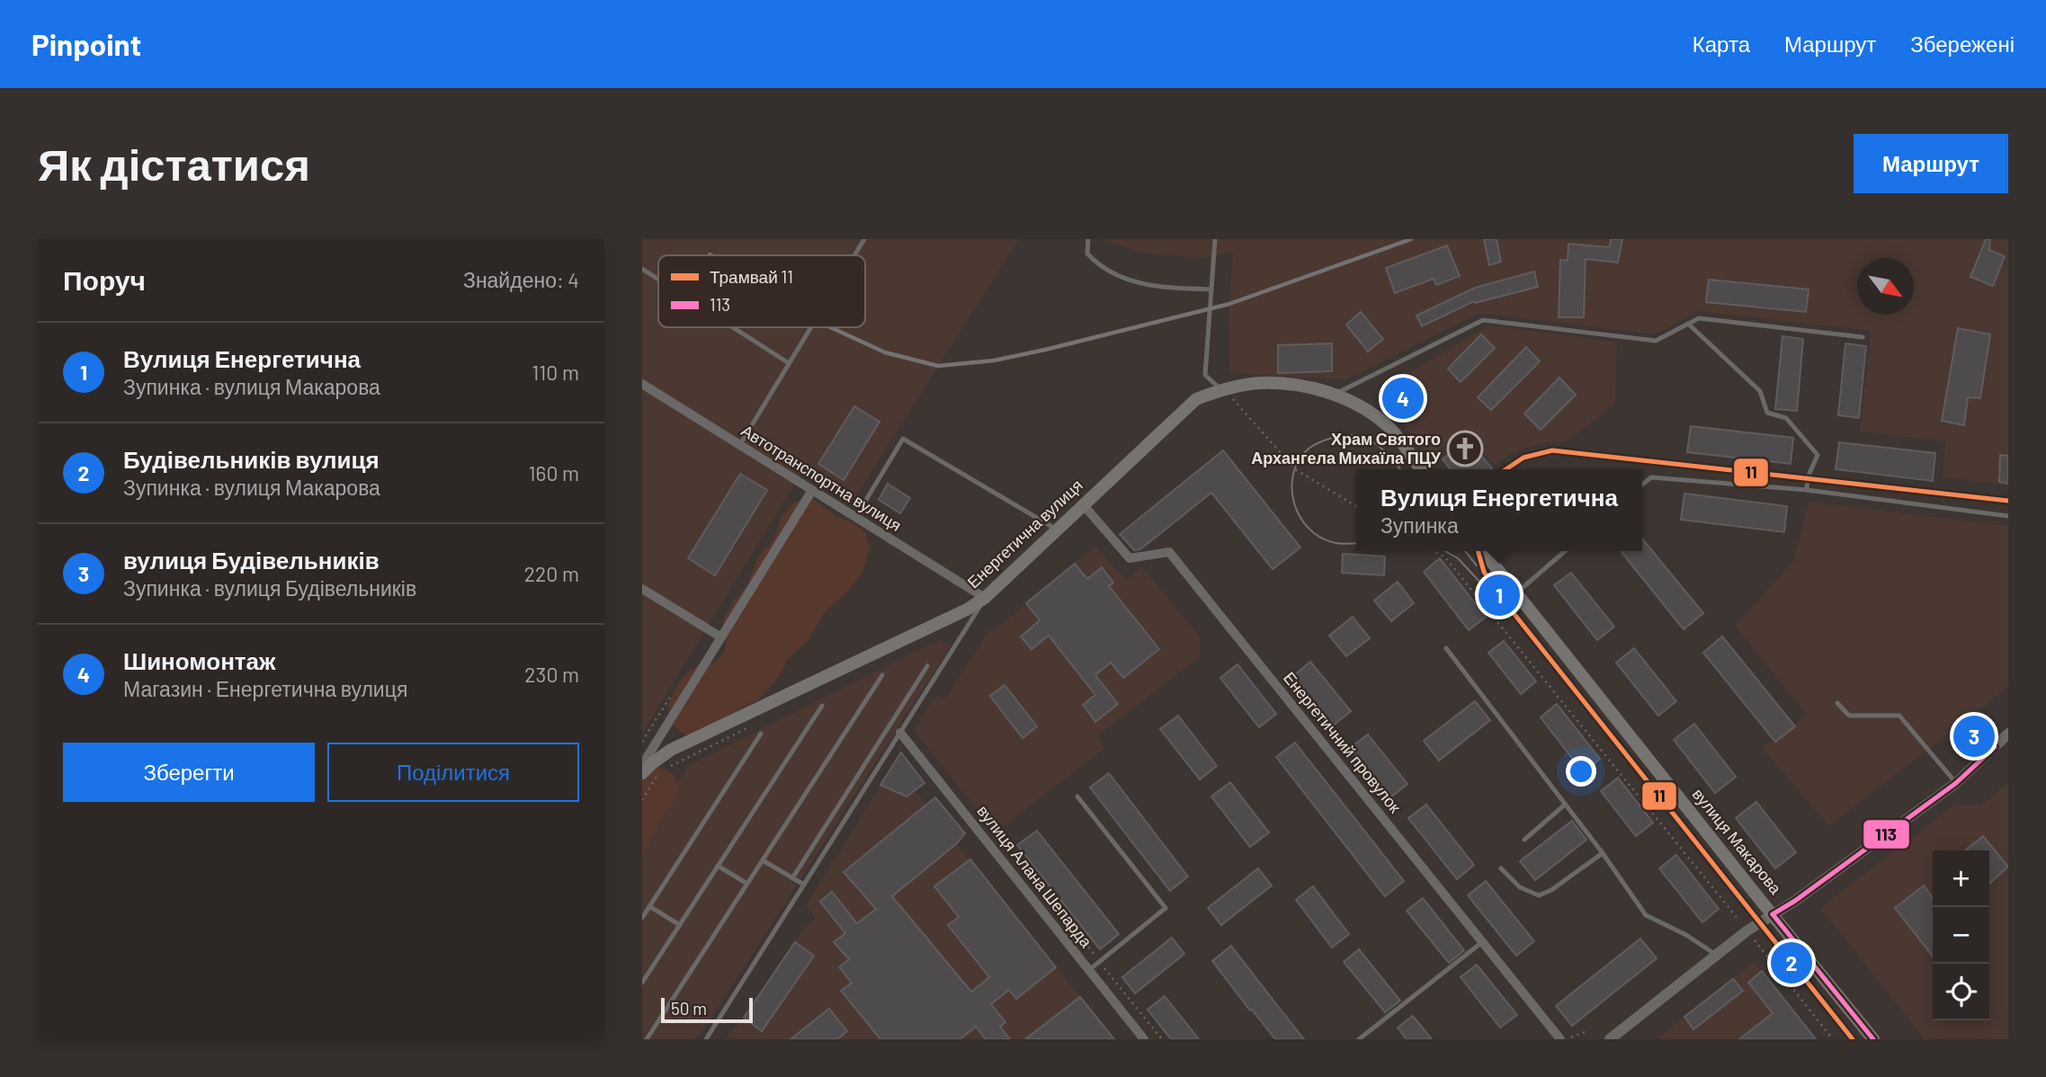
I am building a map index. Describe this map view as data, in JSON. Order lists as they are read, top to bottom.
{
  "streets": {
    "main road": ["Енергетична вулиця", "вулиця Макарова"],
    "street": ["Автотранспортна вулиця", "Енергетичний провулок", "вулиця Алана Шепарда"]
  },
  "crossings": [
    ["Автотранспортна вулиця", "Енергетична вулиця"],
    ["Енергетична вулиця", "Енергетичний провулок"]
  ],
  "places": {
    "church": ["Храм Святого Архангела Михаїла ПЦУ"]
  },
  "lines": ["tram line 11", "transit line 113"],
  "legend": ["Трамвай 11", "113"],
  "scale_bar": "50 m",
  "north": "bottom right",
  "page": {
    "header": "Pinpoint",
    "nav": ["Карта", "Маршрут", "Збережені"],
    "buttons": [
      "Маршрут",
      ["Зберегти", "Поділитися"]
    ],
    "title": "Як дістатися",
    "heading": ["Поруч", "Знайдено: 4"],
    "list": [
      {
        "mark": "1",
        "name": "Вулиця Енергетична",
        "note": "Зупинка · вулиця Макарова",
        "value": "110 m"
      },
      {
        "mark": "2",
        "name": "Будівельників вулиця",
        "note": "Зупинка · вулиця Макарова",
        "value": "160 m"
      },
      {
        "mark": "3",
        "name": "вулиця Будівельників",
        "note": "Зупинка · вулиця Будівельників",
        "value": "220 m"
      },
      {
        "mark": "4",
        "name": "Шиномонтаж",
        "note": "Магазин · Енергетична вулиця",
        "value": "230 m"
      }
    ],
    "pins": [
      "4",
      "1",
      "3",
      "2"
    ],
    "popup": ["Вулиця Енергетична", "Зупинка"],
    "map_buttons": ["+", "−"],
    "scale": "50 m"
  }
}
